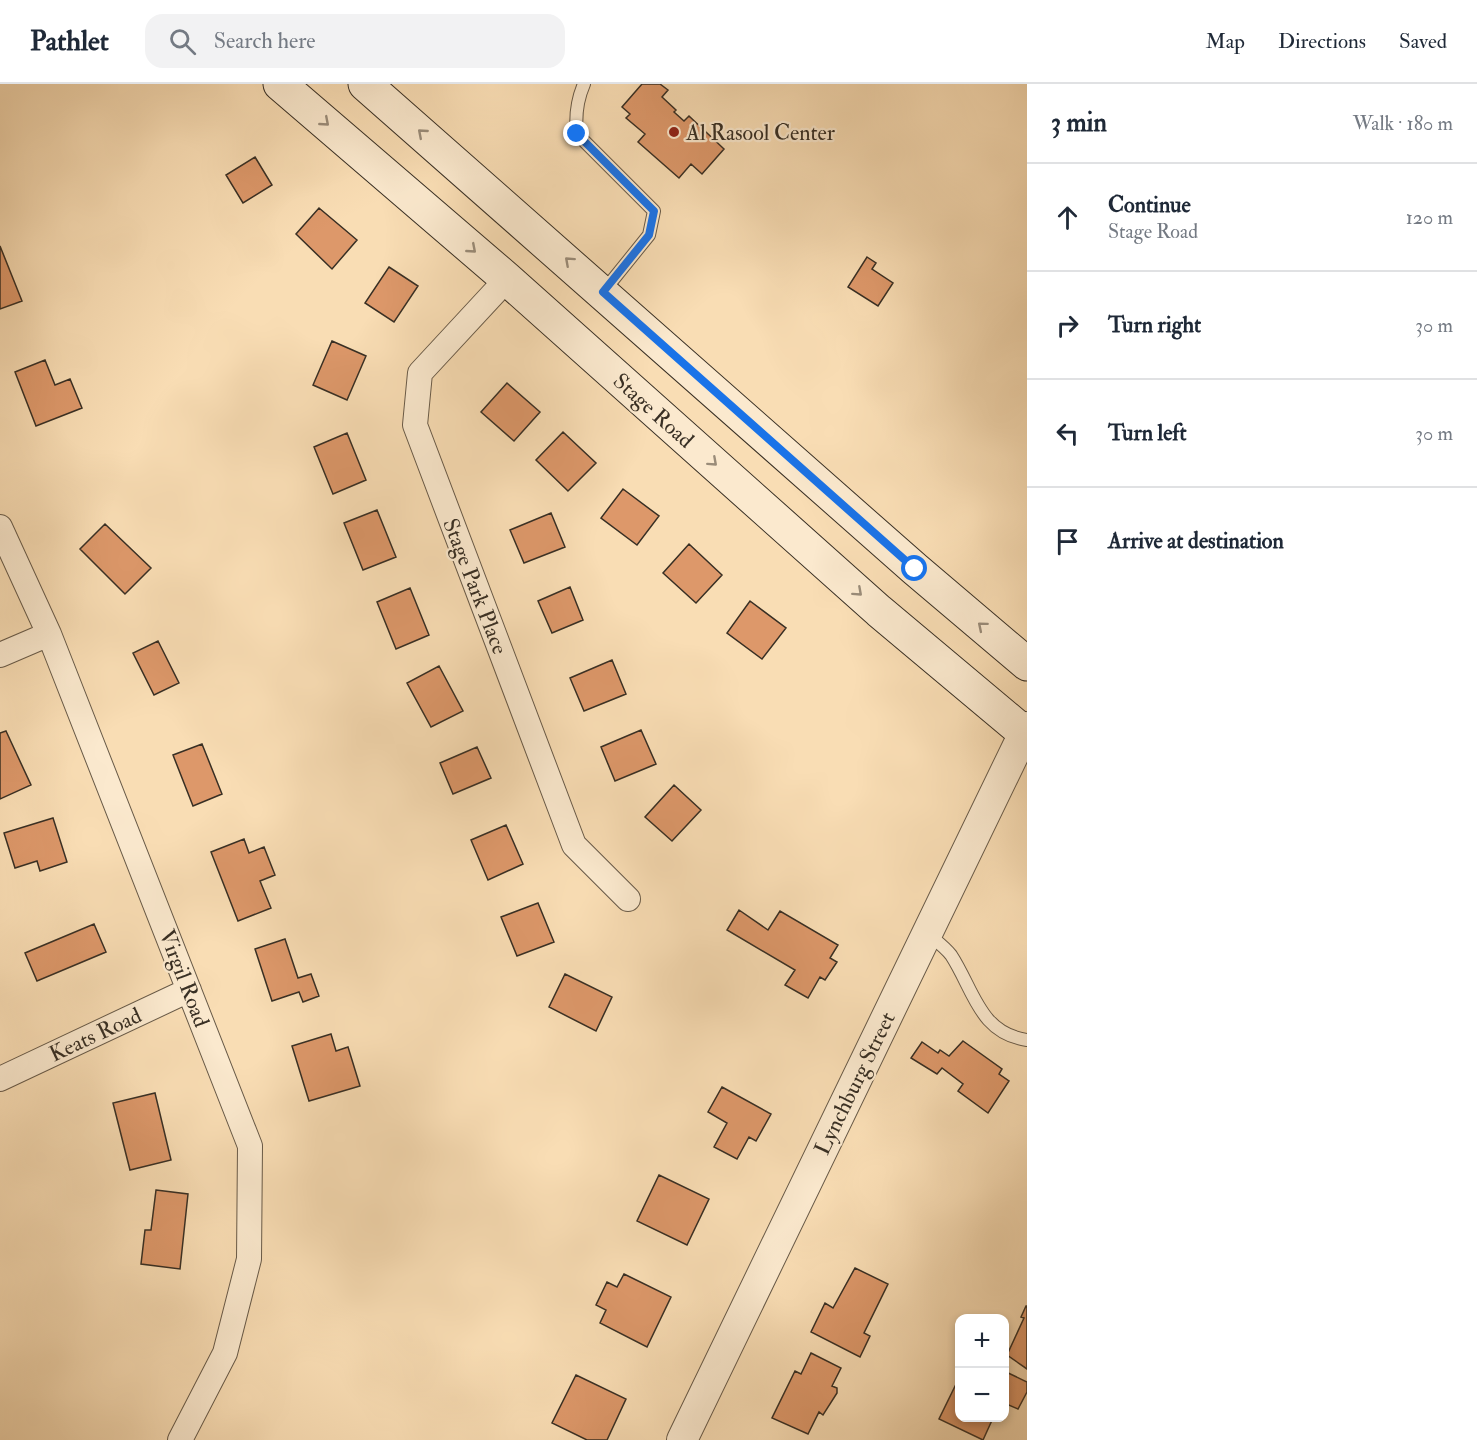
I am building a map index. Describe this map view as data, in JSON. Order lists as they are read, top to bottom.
{
  "streets": {
    "main road": ["Stage Road"],
    "street": [
      "Stage Park Place",
      "Virgil Road",
      "Keats Road",
      "Lynchburg Street"
    ]
  },
  "crossings": [
    ["Stage Road", "Stage Park Place"],
    ["Stage Road", "Lynchburg Street"],
    ["Virgil Road", "Keats Road"]
  ],
  "places": ["Al Rasool Center"],
  "page": {
    "header": "Pathlet",
    "search": "Search here",
    "nav": ["Map", "Directions", "Saved"],
    "heading": ["3 min", "Walk · 180 m"],
    "list": [
      ["Continue", "Stage Road", "120 m"],
      ["Turn right", "30 m"],
      ["Turn left", "30 m"],
      "Arrive at destination"
    ],
    "map_buttons": ["+", "−"]
  }
}
